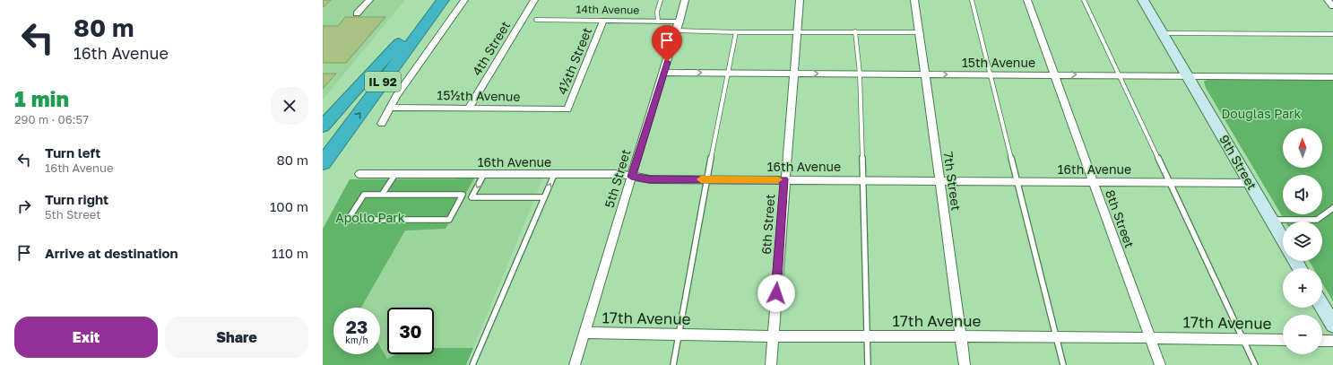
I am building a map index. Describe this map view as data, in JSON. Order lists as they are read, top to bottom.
{
  "streets": {
    "highway": ["IL 92"],
    "street": [
      "14th Avenue",
      "4th Street",
      "4½th Street",
      "15th Avenue",
      "15½th Avenue",
      "16th Avenue",
      "9th Street",
      "5th Street",
      "7th Street",
      "8th Street",
      "6th Street",
      "17th Avenue"
    ]
  },
  "crossings": [
    ["14th Avenue", "4½th Street"],
    ["14th Avenue", "5th Street"],
    ["4th Street", "15½th Avenue"],
    ["4½th Street", "15½th Avenue"],
    ["15th Avenue", "9th Street"],
    ["15th Avenue", "5th Street"],
    ["15th Avenue", "7th Street"],
    ["15th Avenue", "8th Street"],
    ["15th Avenue", "6th Street"],
    ["16th Avenue", "9th Street"],
    ["16th Avenue", "5th Street"],
    ["16th Avenue", "7th Street"],
    ["16th Avenue", "8th Street"],
    ["16th Avenue", "6th Street"],
    ["5th Street", "17th Avenue"],
    ["7th Street", "17th Avenue"],
    ["8th Street", "17th Avenue"],
    ["6th Street", "17th Avenue"]
  ],
  "one_way": ["15th Avenue"],
  "parks": ["Douglas Park", "Apollo Park"],
  "north": "top",
  "page": {
    "turn": ["80 m", "16th Avenue"],
    "heading": ["1 min", "290 m · 06:57"],
    "map_buttons": ["+", "−"],
    "list": [
      {
        "name": "Turn left",
        "note": "16th Avenue",
        "value": "80 m"
      },
      {
        "name": "Turn right",
        "note": "5th Street",
        "value": "100 m"
      },
      {
        "name": "Arrive at destination",
        "value": "110 m"
      }
    ],
    "speed": "23 km/h",
    "limit": "30",
    "buttons": ["Exit", "Share"]
  }
}
